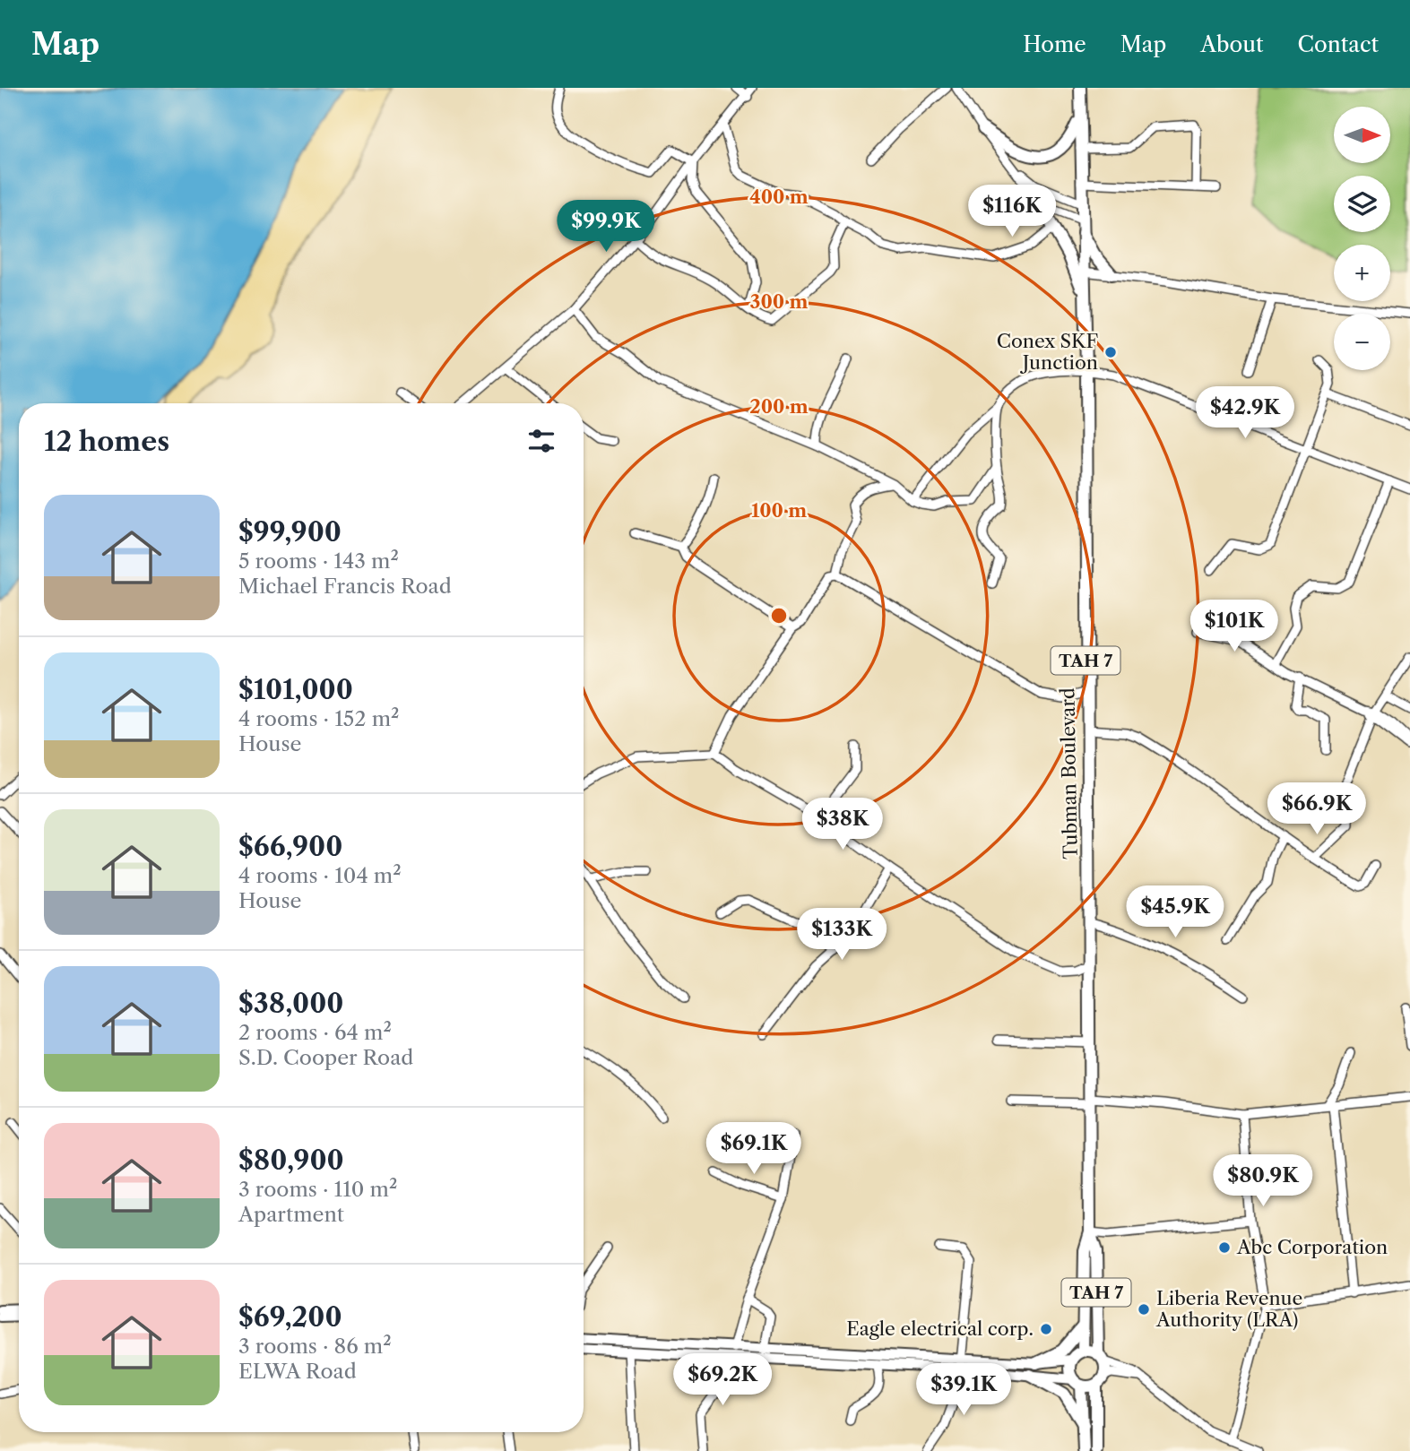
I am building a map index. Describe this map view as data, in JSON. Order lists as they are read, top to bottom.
{
  "streets": {
    "highway": ["TAH 7", "Tubman Boulevard"]
  },
  "places": [
    "Conex SKF Junction",
    "Abc Corporation",
    "Liberia Revenue Authority (LRA)",
    "Eagle electrical corp."
  ],
  "north": "right",
  "page": {
    "header": "Map",
    "nav": [
      "Home",
      "Map",
      "About",
      "Contact"
    ],
    "map_buttons": ["+", "−"],
    "price": [
      "$116K",
      "$99.9K",
      "$42.9K",
      "$101K",
      "$66.9K",
      "$38K",
      "$45.9K",
      "$133K",
      "$69.1K",
      "$80.9K",
      "$69.2K",
      "$39.1K"
    ],
    "heading": "12 homes",
    "list": [
      {
        "name": "$99,900",
        "note": "5 rooms · 143 m² · Michael Francis Road"
      },
      {
        "name": "$101,000",
        "note": "4 rooms · 152 m² · House"
      },
      {
        "name": "$66,900",
        "note": "4 rooms · 104 m² · House"
      },
      {
        "name": "$38,000",
        "note": "2 rooms · 64 m² · S.D. Cooper Road"
      },
      {
        "name": "$80,900",
        "note": "3 rooms · 110 m² · Apartment"
      },
      {
        "name": "$69,200",
        "note": "3 rooms · 86 m² · ELWA Road"
      }
    ]
  },
  "rings": [
    "400 m",
    "300 m",
    "200 m",
    "100 m"
  ]
}
